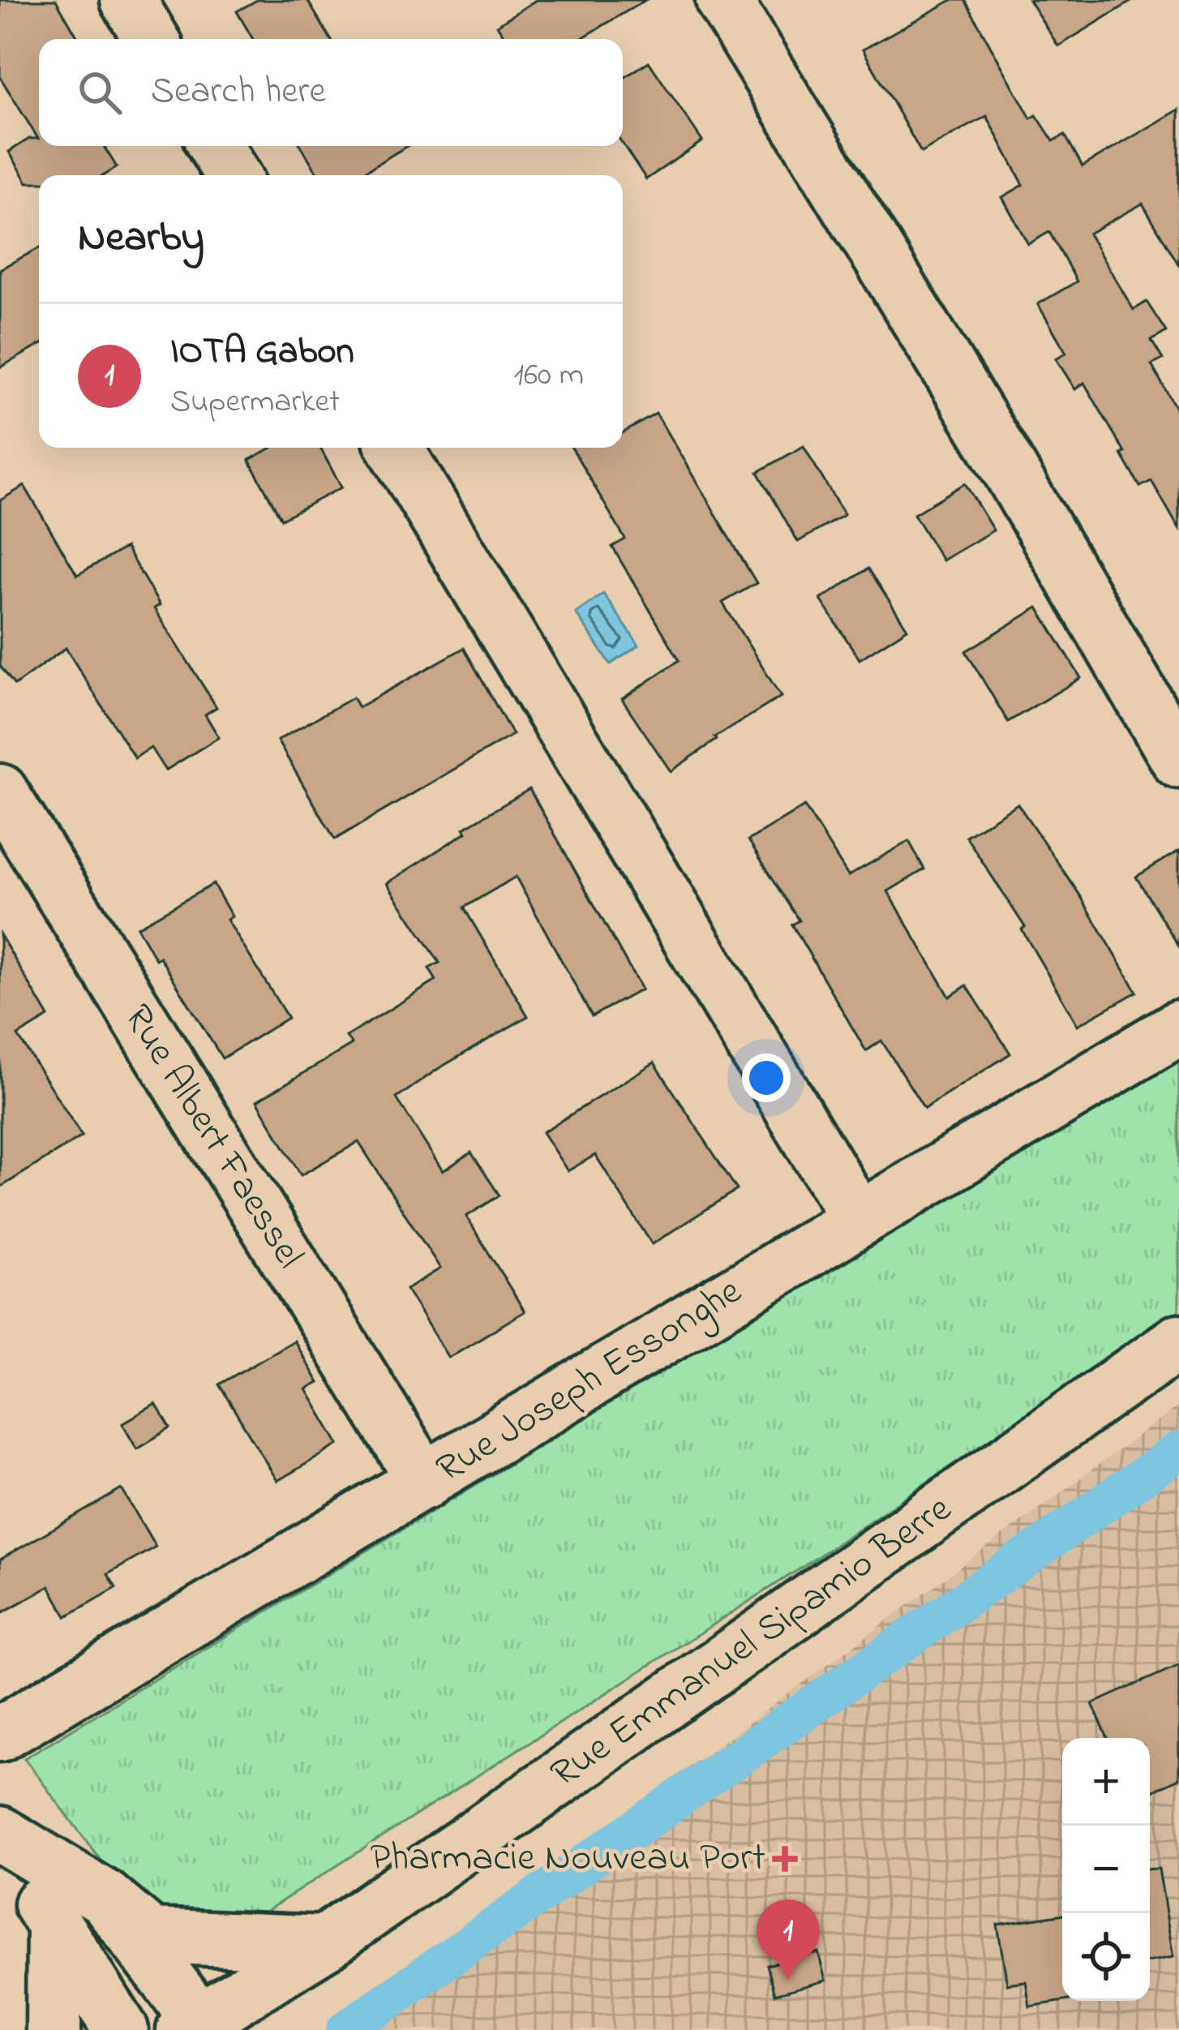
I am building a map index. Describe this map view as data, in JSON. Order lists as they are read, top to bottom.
{
  "streets": {
    "street": ["Rue Albert Faessel", "Rue Joseph Essonghe", "Rue Emmanuel Sipamio Berre"]
  },
  "crossings": [
    ["Rue Albert Faessel", "Rue Joseph Essonghe"]
  ],
  "places": {
    "health": ["Pharmacie Nouveau Port"]
  },
  "page": {
    "search": "Search here",
    "heading": "Nearby",
    "list": [
      {
        "mark": "1",
        "name": "IOTA Gabon",
        "note": "Supermarket",
        "value": "160 m"
      }
    ],
    "map_buttons": ["+", "−"],
    "pins": "1"
  }
}
